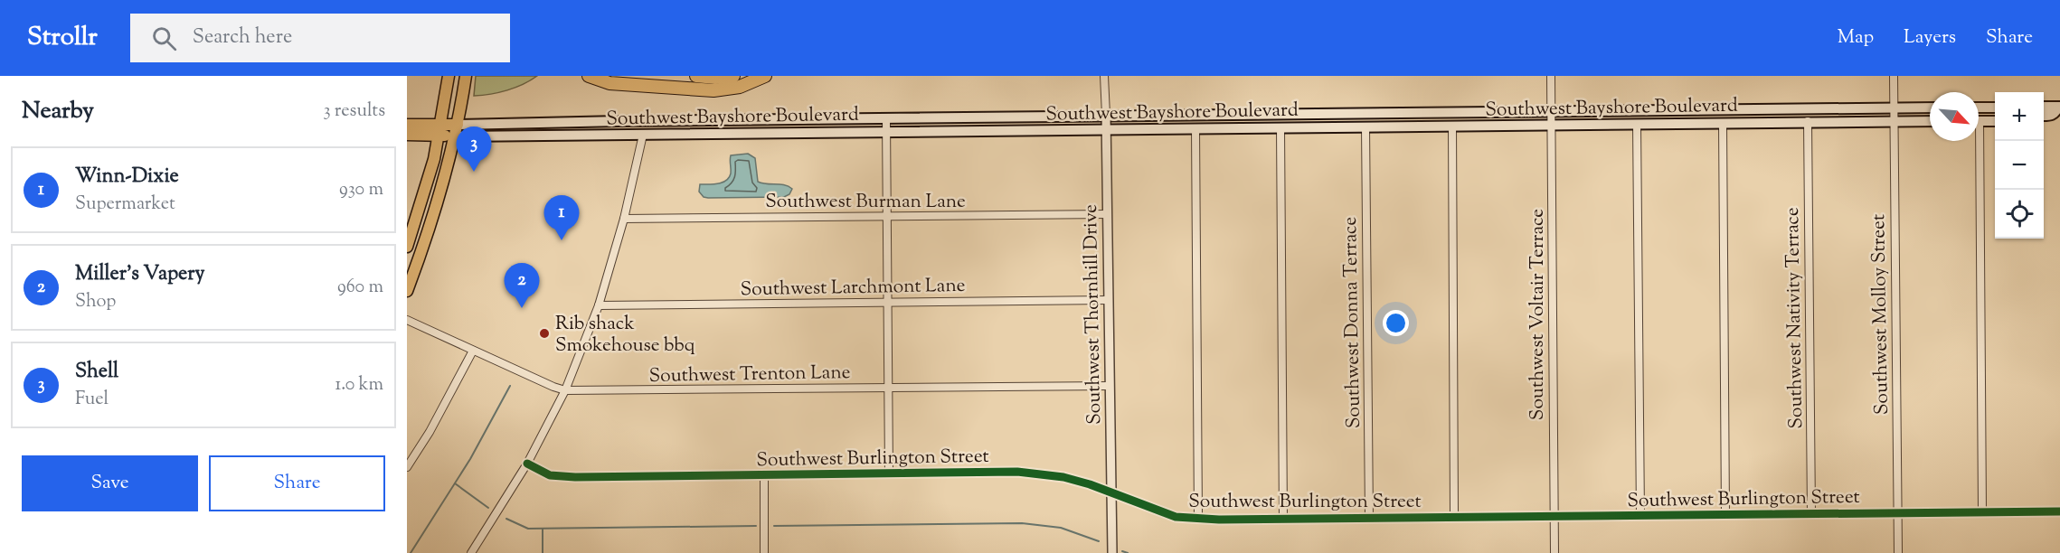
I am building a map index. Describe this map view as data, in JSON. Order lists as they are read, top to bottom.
{
  "streets": {
    "main road": ["Southwest Bayshore Boulevard"],
    "street": [
      "Southwest Burman Lane",
      "Southwest Larchmont Lane",
      "Southwest Thornhill Drive",
      "Southwest Voltair Terrace",
      "Southwest Molloy Street",
      "Southwest Nativity Terrace",
      "Southwest Donna Terrace",
      "Southwest Trenton Lane",
      "Southwest Burlington Street"
    ]
  },
  "crossings": [
    ["Southwest Bayshore Boulevard", "Southwest Thornhill Drive"],
    ["Southwest Bayshore Boulevard", "Southwest Voltair Terrace"],
    ["Southwest Bayshore Boulevard", "Southwest Molloy Street"],
    ["Southwest Bayshore Boulevard", "Southwest Nativity Terrace"],
    ["Southwest Bayshore Boulevard", "Southwest Donna Terrace"],
    ["Southwest Burman Lane", "Southwest Thornhill Drive"],
    ["Southwest Larchmont Lane", "Southwest Thornhill Drive"],
    ["Southwest Thornhill Drive", "Southwest Trenton Lane"],
    ["Southwest Thornhill Drive", "Southwest Burlington Street"],
    ["Southwest Voltair Terrace", "Southwest Burlington Street"],
    ["Southwest Molloy Street", "Southwest Burlington Street"],
    ["Southwest Nativity Terrace", "Southwest Burlington Street"],
    ["Southwest Donna Terrace", "Southwest Burlington Street"]
  ],
  "places": ["Rib shack Smokehouse bbq"],
  "north": "bottom right",
  "page": {
    "header": "Strollr",
    "search": "Search here",
    "nav": ["Map", "Layers", "Share"],
    "heading": ["Nearby", "3 results"],
    "map_buttons": ["+", "−"],
    "pins": ["3", "1", "2"],
    "list": [
      {
        "mark": "1",
        "name": "Winn-Dixie",
        "note": "Supermarket",
        "value": "930 m"
      },
      {
        "mark": "2",
        "name": "Miller's Vapery",
        "note": "Shop",
        "value": "960 m"
      },
      {
        "mark": "3",
        "name": "Shell",
        "note": "Fuel",
        "value": "1.0 km"
      }
    ],
    "buttons": ["Save", "Share"]
  }
}
